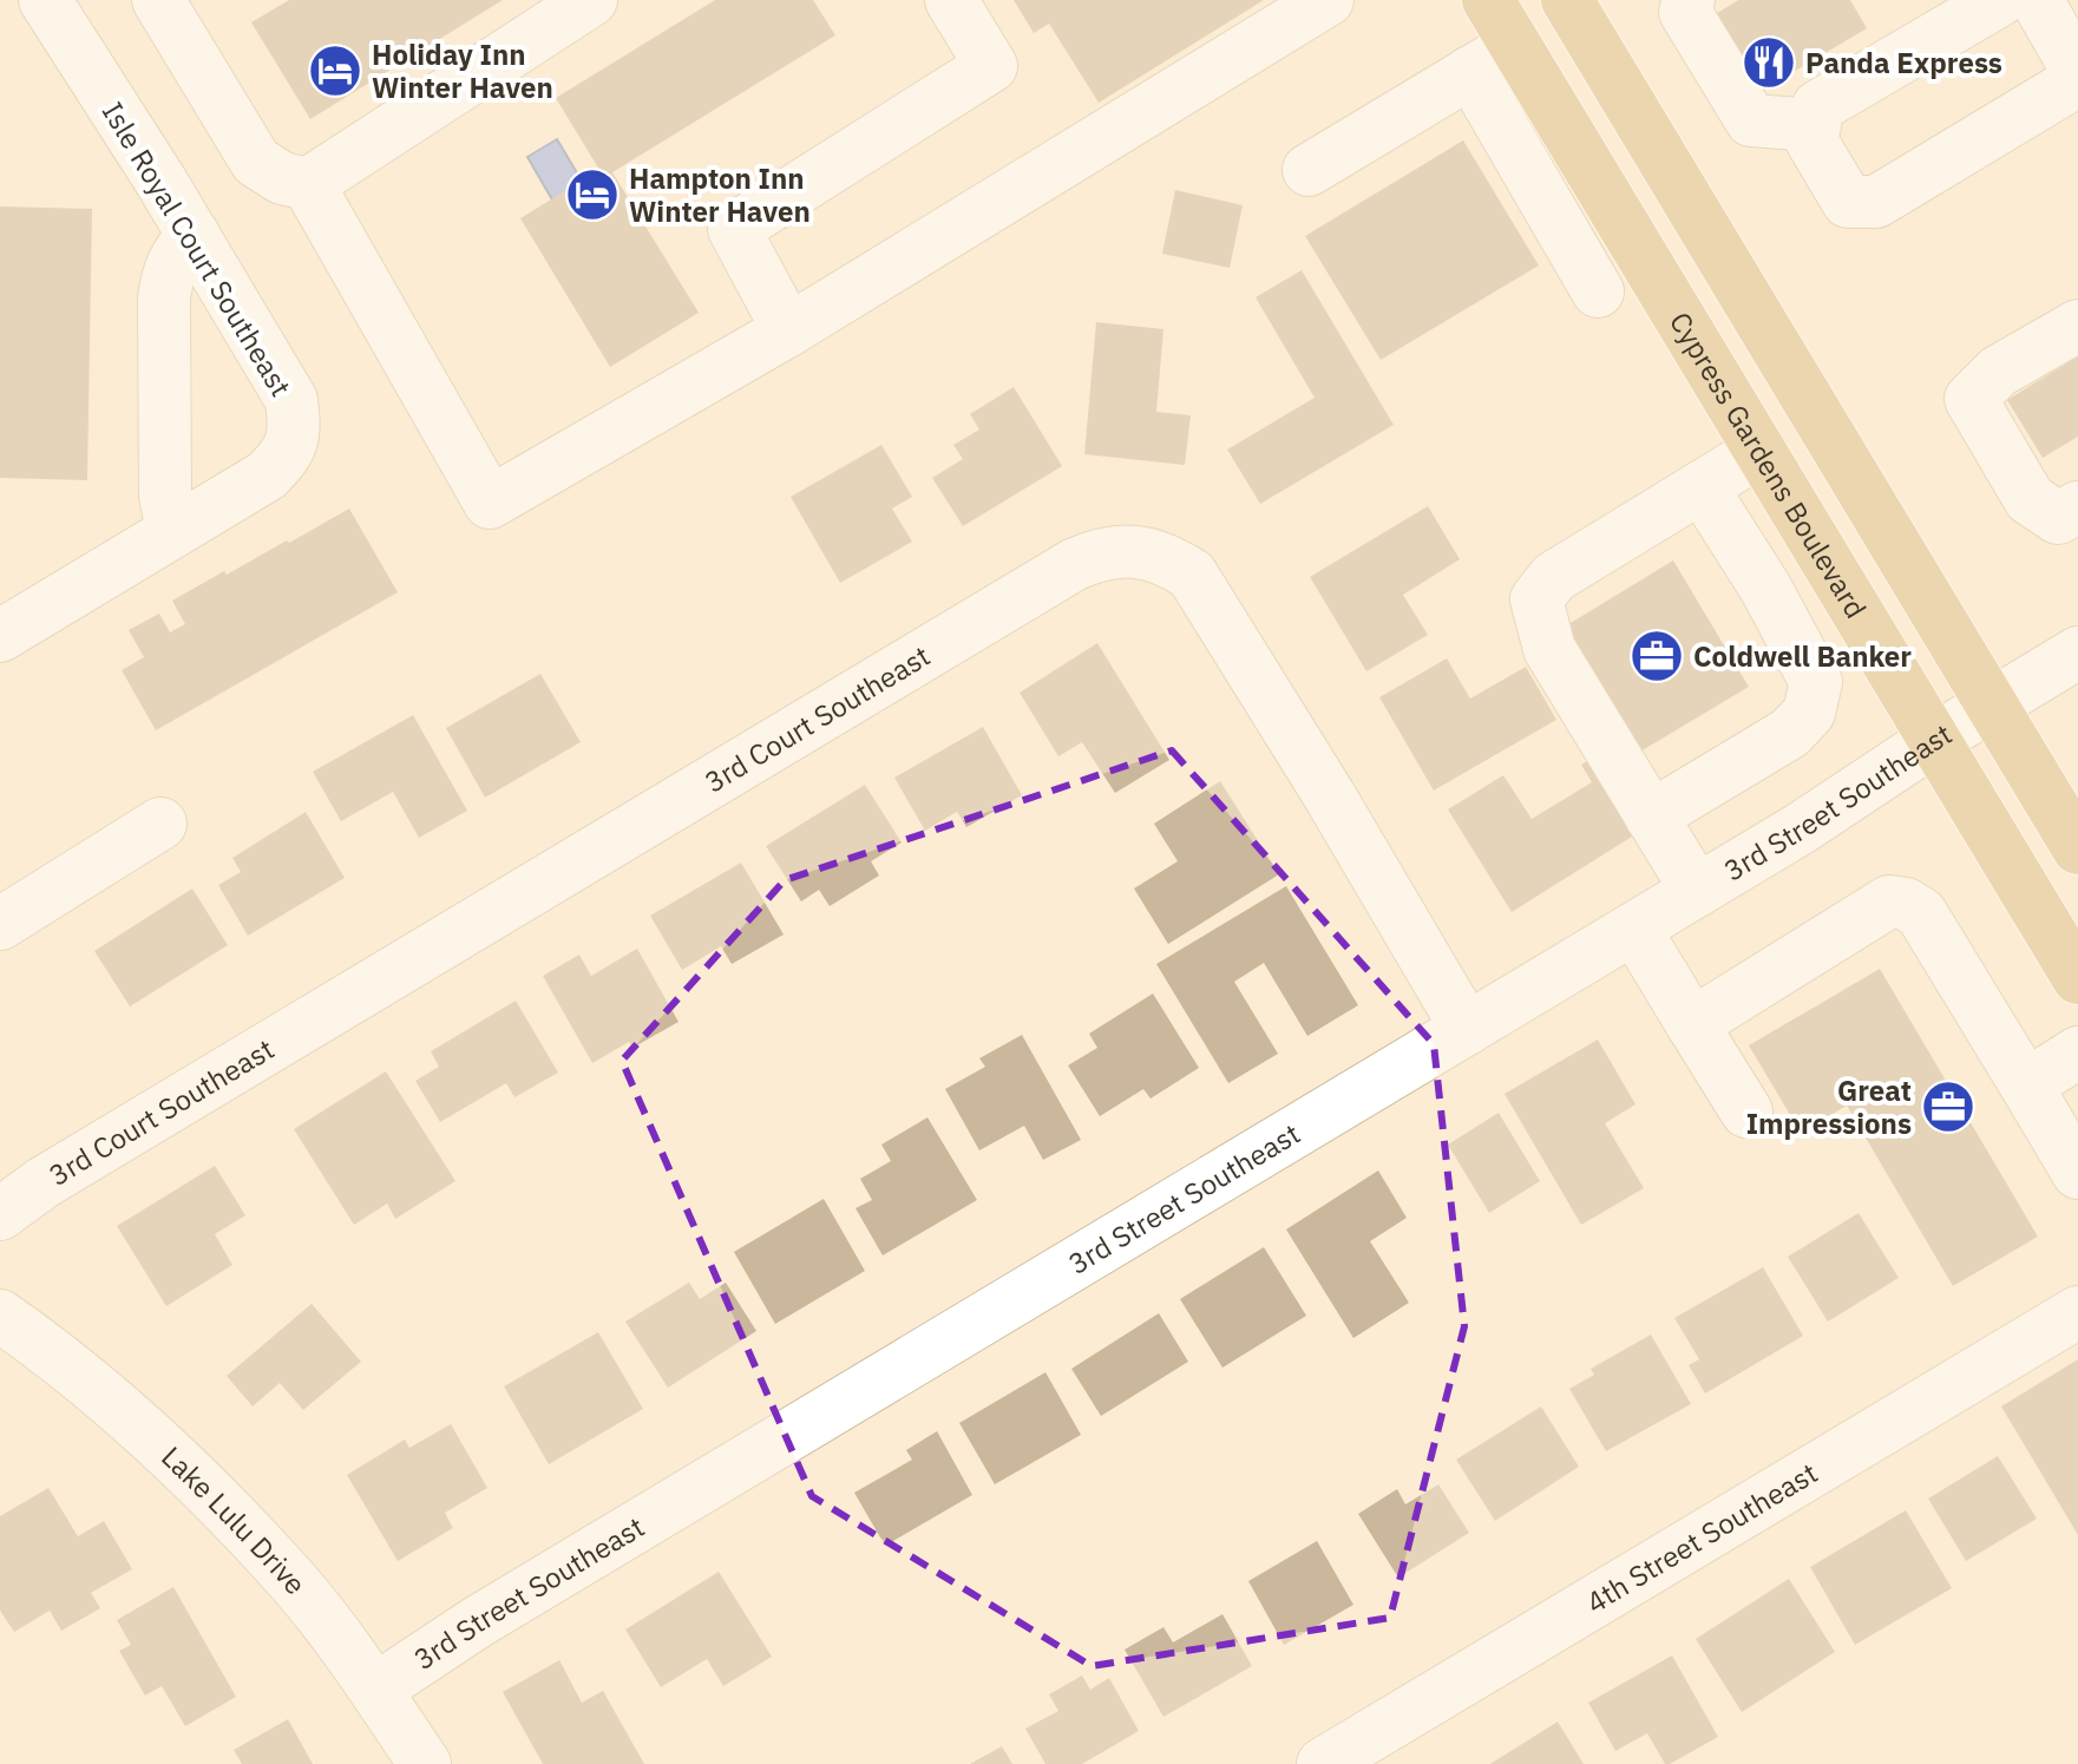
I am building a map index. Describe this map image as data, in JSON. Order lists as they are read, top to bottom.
{
  "streets": {
    "main road": ["Cypress Gardens Boulevard"],
    "street": [
      "Isle Royal Court Southeast",
      "3rd Court Southeast",
      "3rd Street Southeast",
      "Lake Lulu Drive",
      "4th Street Southeast"
    ]
  },
  "crossings": [
    ["Cypress Gardens Boulevard", "3rd Street Southeast"],
    ["3rd Court Southeast", "3rd Street Southeast"],
    ["3rd Street Southeast", "Lake Lulu Drive"]
  ],
  "places": {
    "restaurant": ["Panda Express"],
    "hotel": ["Holiday Inn Winter Haven", "Hampton Inn Winter Haven"],
    "office": ["Coldwell Banker", "Great Impressions"]
  }
}
